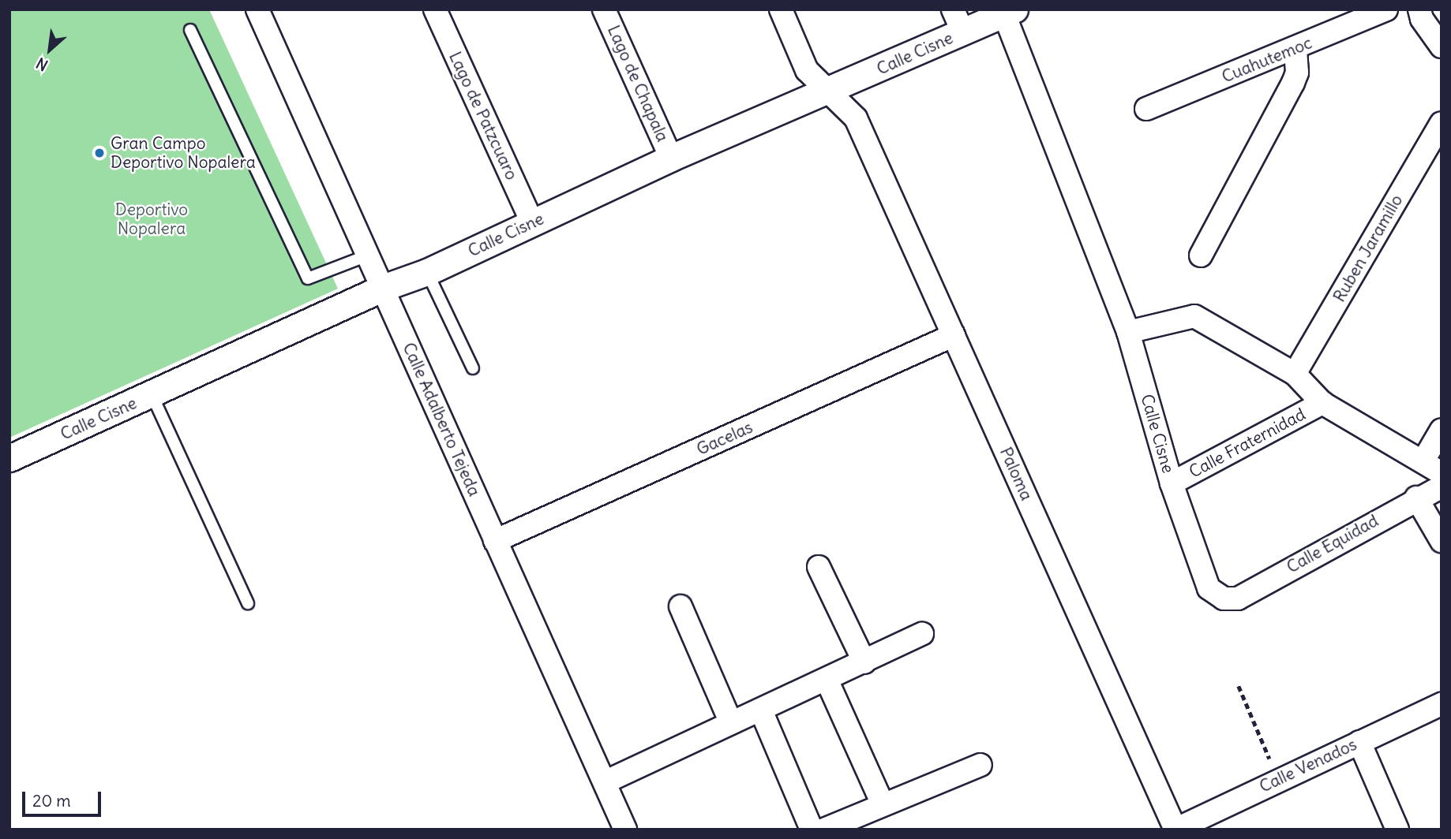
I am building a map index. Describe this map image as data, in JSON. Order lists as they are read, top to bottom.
{
  "streets": {
    "street": [
      "Calle Cisne",
      "Cuahutemoc",
      "Lago de Chapala",
      "Lago de Patzcuaro",
      "Ruben Jaramillo",
      "Calle Adalberto Tejeda",
      "Gacelas",
      "Calle Fraternidad",
      "Paloma",
      "Calle Equidad",
      "Calle Venados"
    ]
  },
  "crossings": [
    ["Calle Cisne", "Lago de Chapala"],
    ["Calle Cisne", "Lago de Patzcuaro"],
    ["Calle Cisne", "Calle Adalberto Tejeda"],
    ["Calle Cisne", "Calle Fraternidad"],
    ["Calle Cisne", "Paloma"],
    ["Calle Cisne", "Calle Equidad"],
    ["Calle Adalberto Tejeda", "Gacelas"],
    ["Gacelas", "Paloma"],
    ["Paloma", "Calle Venados"]
  ],
  "parks": ["Deportivo Nopalera"],
  "places": ["Gran Campo Deportivo Nopalera"],
  "scale_bar": "20 m",
  "north": "bottom left"
}
